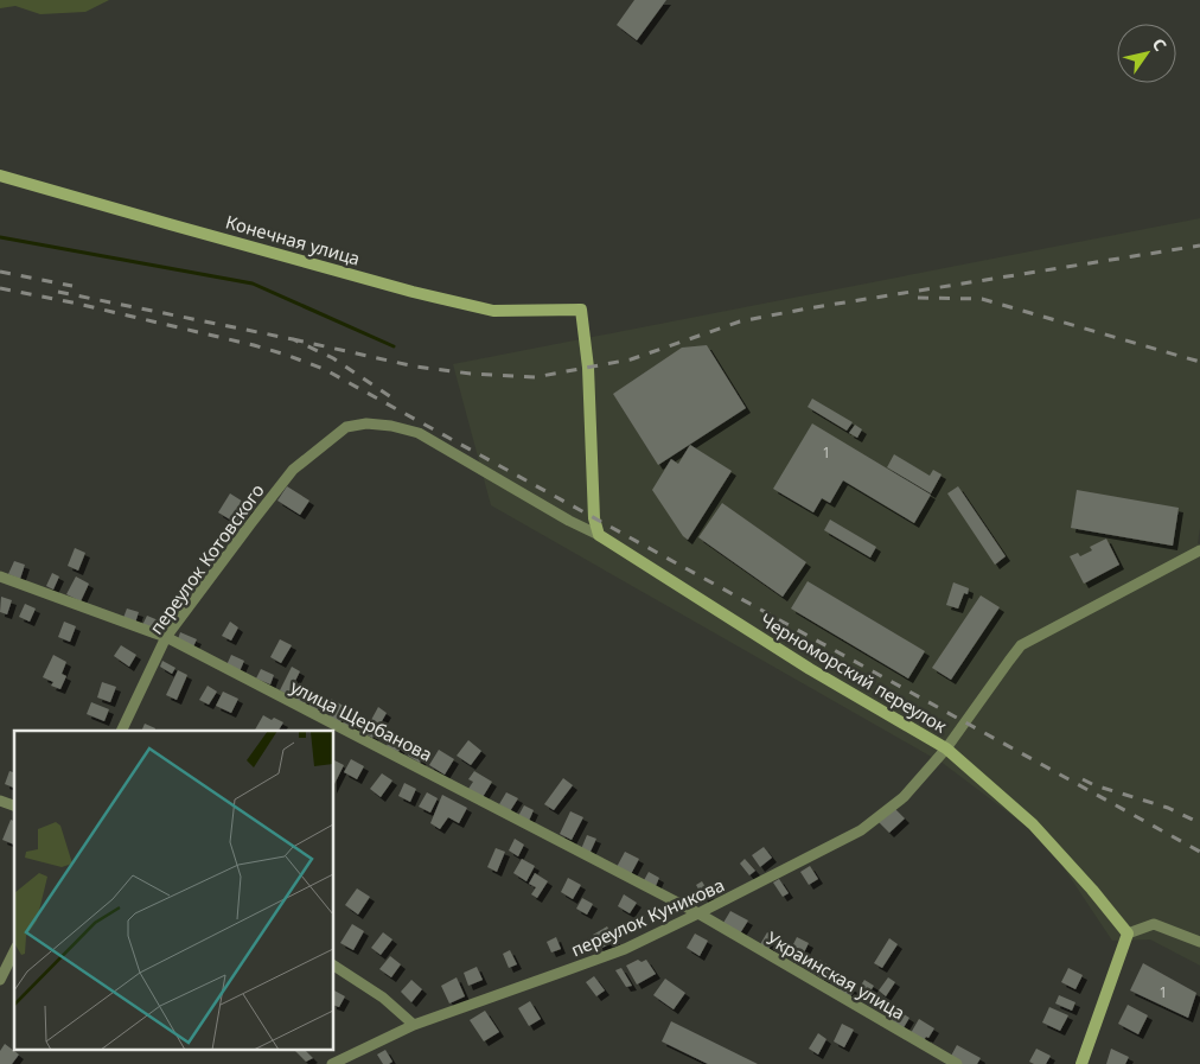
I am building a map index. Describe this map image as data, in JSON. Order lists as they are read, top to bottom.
{
  "streets": {
    "street": [
      "Конечная улица",
      "переулок Котовского",
      "Черноморский переулок",
      "улица Щербанова",
      "переулок Куникова",
      "Украинская улица"
    ]
  },
  "crossings": [
    ["Конечная улица", "переулок Котовского"],
    ["Конечная улица", "Черноморский переулок"],
    ["переулок Котовского", "Черноморский переулок"],
    ["переулок Котовского", "улица Щербанова"],
    ["Черноморский переулок", "переулок Куникова"],
    ["улица Щербанова", "переулок Куникова"],
    ["улица Щербанова", "Украинская улица"],
    ["переулок Куникова", "Украинская улица"]
  ],
  "house_numbers": ["1", "1"],
  "north": "top right"
}
